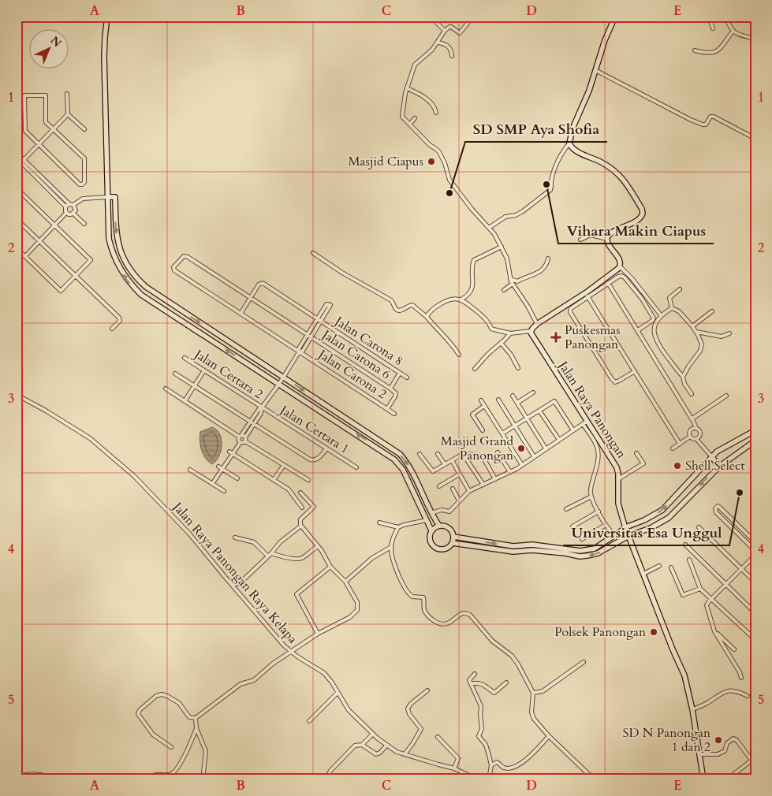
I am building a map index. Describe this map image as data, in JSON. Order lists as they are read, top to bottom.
{
  "streets": {
    "street": [
      "Jalan Carona 8",
      "Jalan Carona 6",
      "Jalan Certara 2",
      "Jalan Carona 2",
      "Jalan Raya Panongan",
      "Jalan Certara 1",
      "Jalan Raya Panongan Raya Kelapa"
    ]
  },
  "crossings": [
    ["Jalan Carona 8", "Jalan Carona 6"],
    ["Jalan Carona 6", "Jalan Carona 2"],
    ["Jalan Certara 2", "Jalan Certara 1"]
  ],
  "places": {
    "other": [
      "Masjid Ciapus",
      "Vihara Makin Ciapus",
      "SD SMP Aya Shofia",
      "Masjid Grand Panongan",
      "Shell Select",
      "Universitas Esa Unggul",
      "Polsek Panongan",
      "SD N Panongan 1 dan 2"
    ],
    "health": ["Puskesmas Panongan"]
  },
  "north": "top right",
  "grid": {
    "columns": [
      "A",
      "B",
      "C",
      "D",
      "E"
    ],
    "rows": [
      "1",
      "2",
      "3",
      "4",
      "5"
    ]
  }
}
